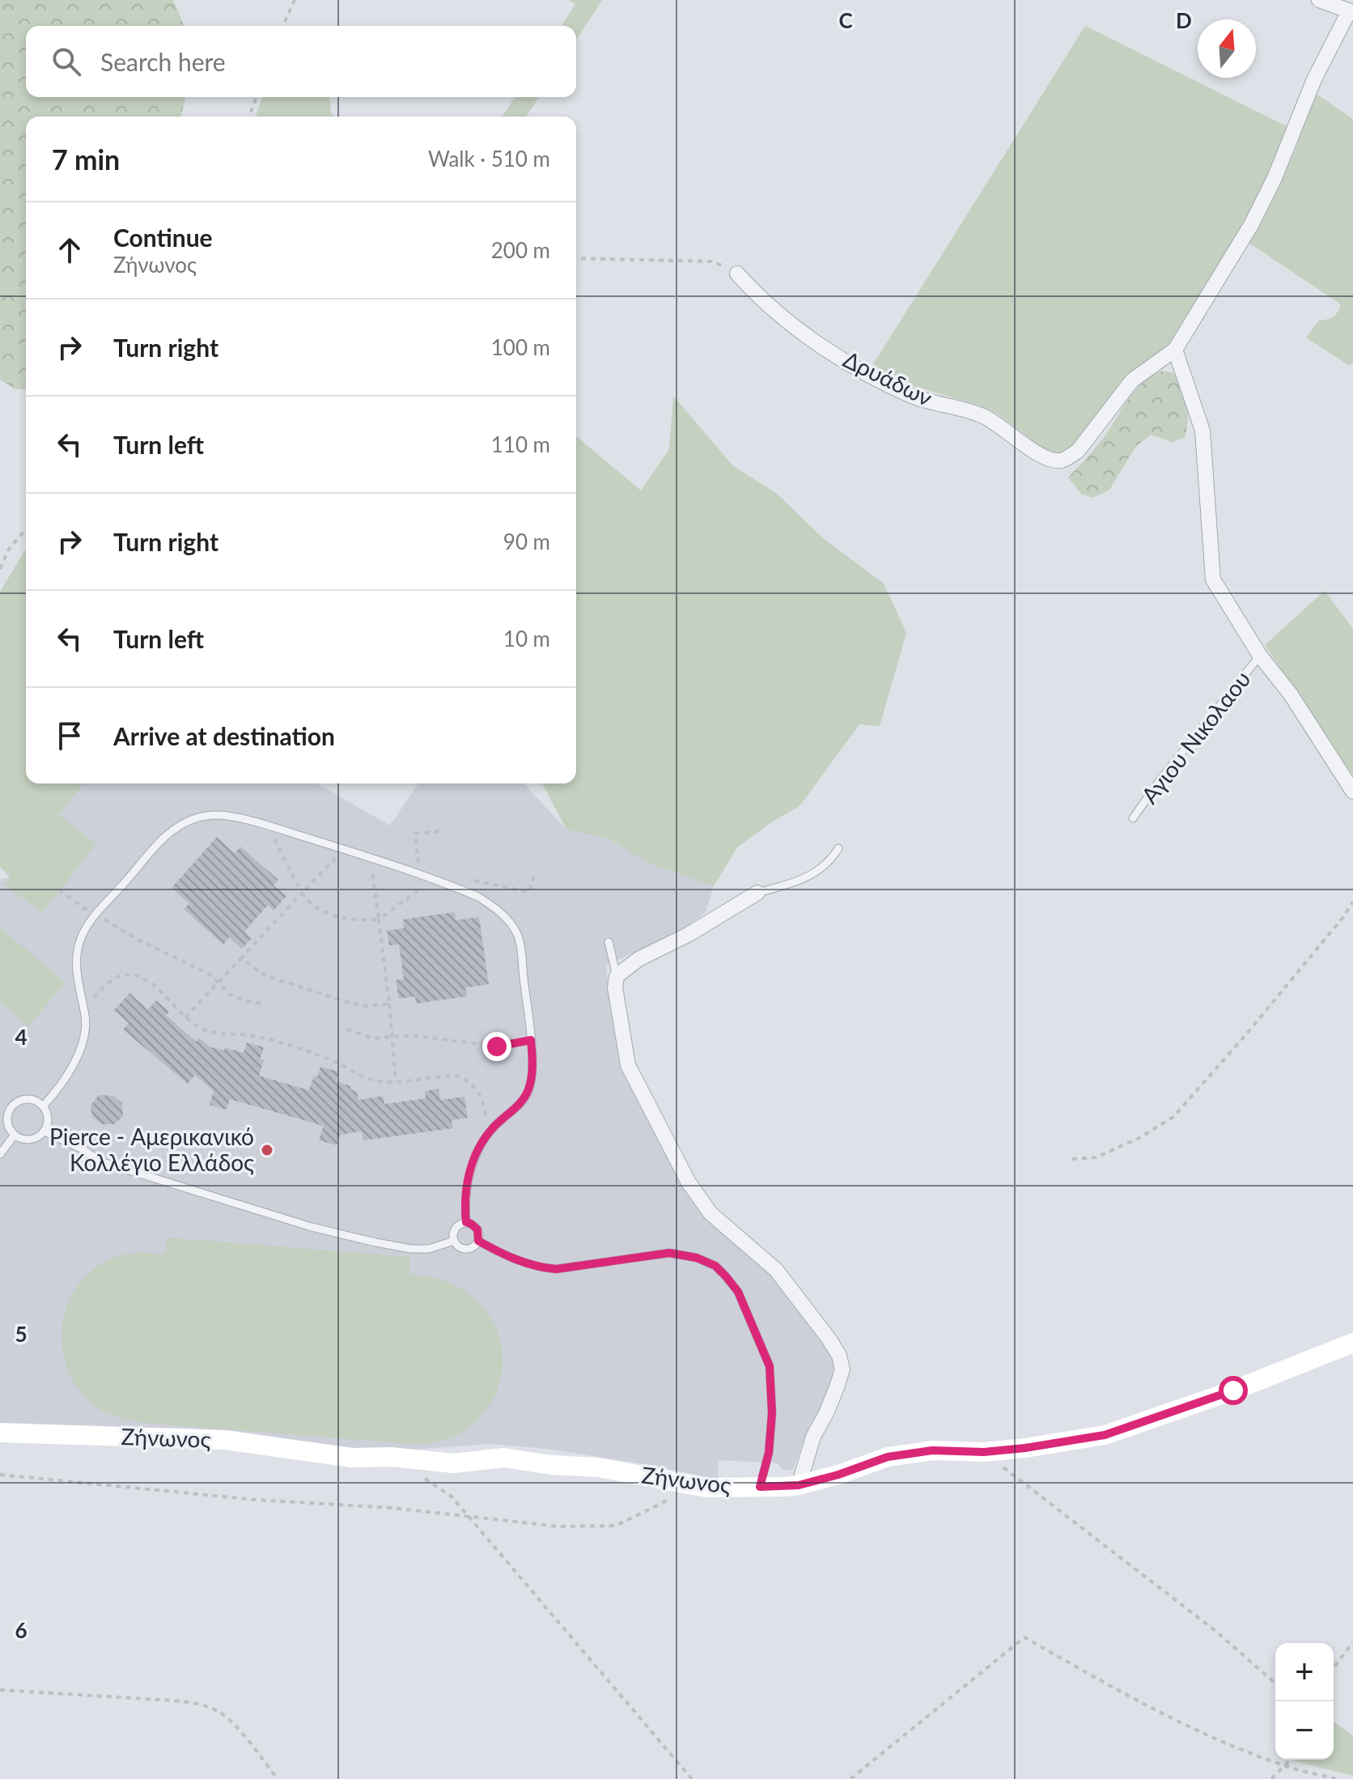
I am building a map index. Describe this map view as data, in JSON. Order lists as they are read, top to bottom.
{
  "streets": {
    "street": ["Δρυάδων", "Ζήνωνος"],
    "lane": ["Αγιου Νικολαου"]
  },
  "places": ["Pierce - Αμερικανικό Κολλέγιο Ελλάδος"],
  "north": "top",
  "page": {
    "search": "Search here",
    "heading": ["7 min", "Walk · 510 m"],
    "list": [
      ["Continue", "Ζήνωνος", "200 m"],
      ["Turn right", "100 m"],
      ["Turn left", "110 m"],
      ["Turn right", "90 m"],
      ["Turn left", "10 m"],
      "Arrive at destination"
    ],
    "map_buttons": ["+", "−"]
  },
  "grid": {
    "columns": ["C", "D"],
    "rows": ["4", "5", "6"]
  }
}
